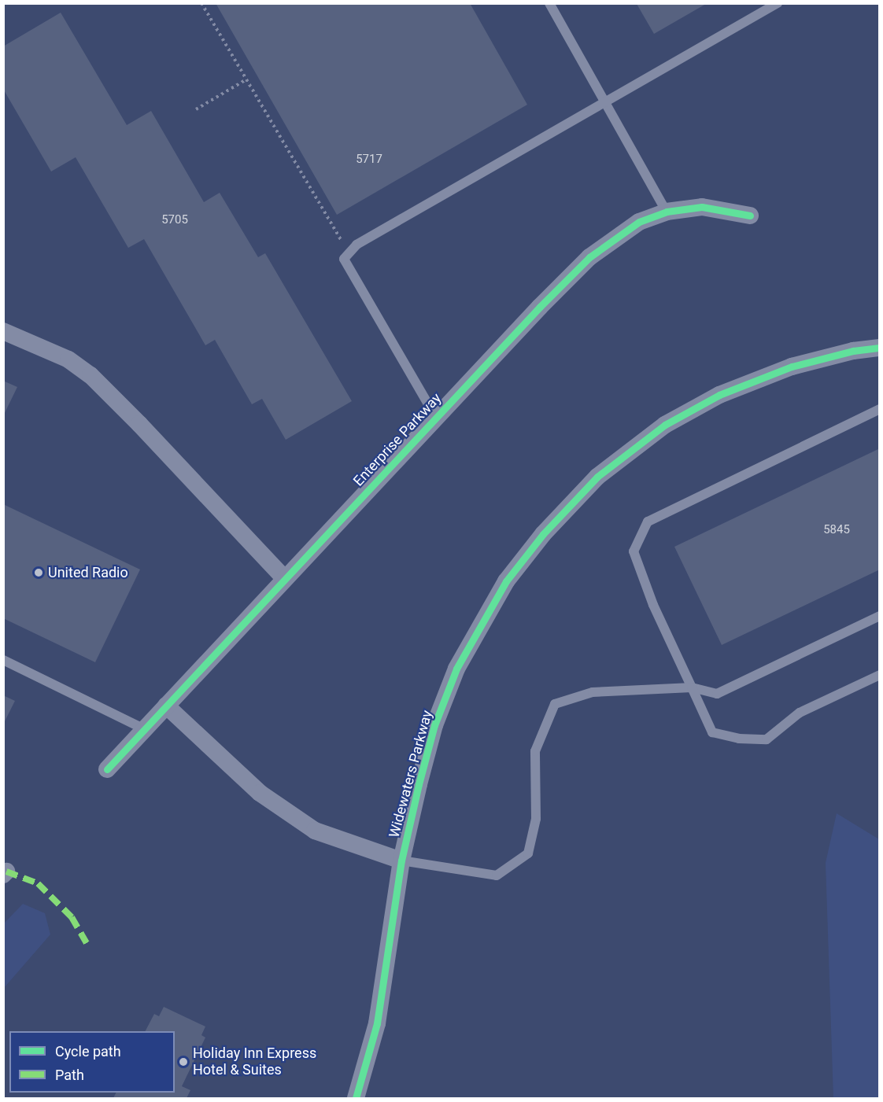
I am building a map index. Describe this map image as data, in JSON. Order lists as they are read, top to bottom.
{
  "streets": {
    "street": ["Enterprise Parkway", "Widewaters Parkway"]
  },
  "places": ["United Radio", "Holiday Inn Express Hotel & Suites"],
  "house_numbers": ["5717", "5705", "5845"],
  "legend": ["Cycle path", "Path"]
}
